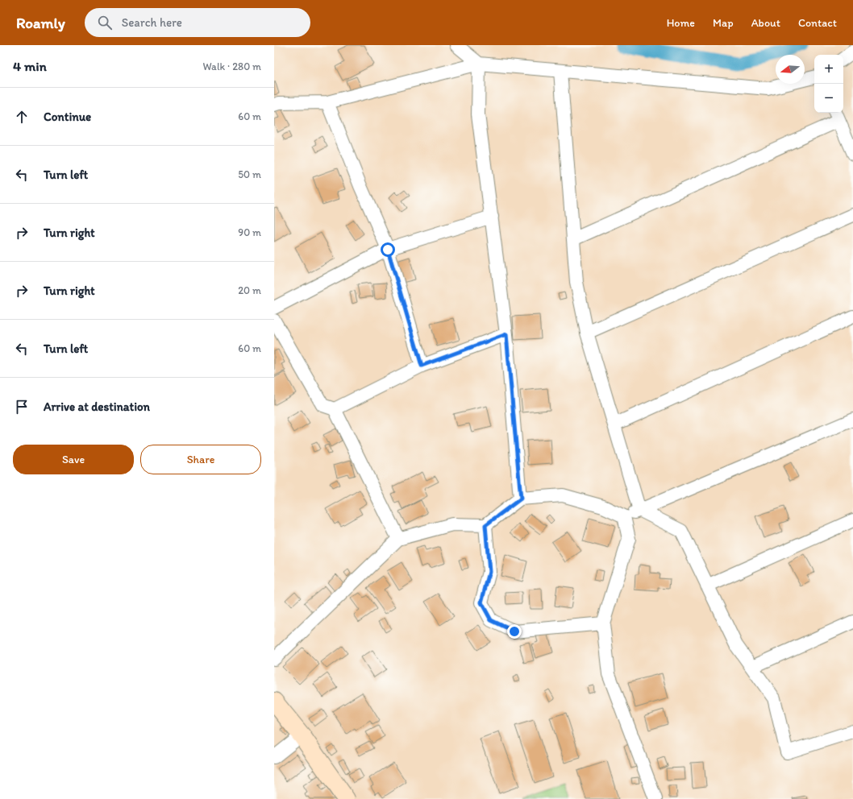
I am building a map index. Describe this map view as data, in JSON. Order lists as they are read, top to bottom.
{
  "north": "left",
  "page": {
    "header": "Roamly",
    "search": "Search here",
    "nav": [
      "Home",
      "Map",
      "About",
      "Contact"
    ],
    "heading": ["4 min", "Walk · 280 m"],
    "map_buttons": ["+", "−"],
    "list": [
      ["Continue", "60 m"],
      ["Turn left", "50 m"],
      ["Turn right", "90 m"],
      ["Turn right", "20 m"],
      ["Turn left", "60 m"],
      "Arrive at destination"
    ],
    "buttons": ["Save", "Share"]
  }
}
